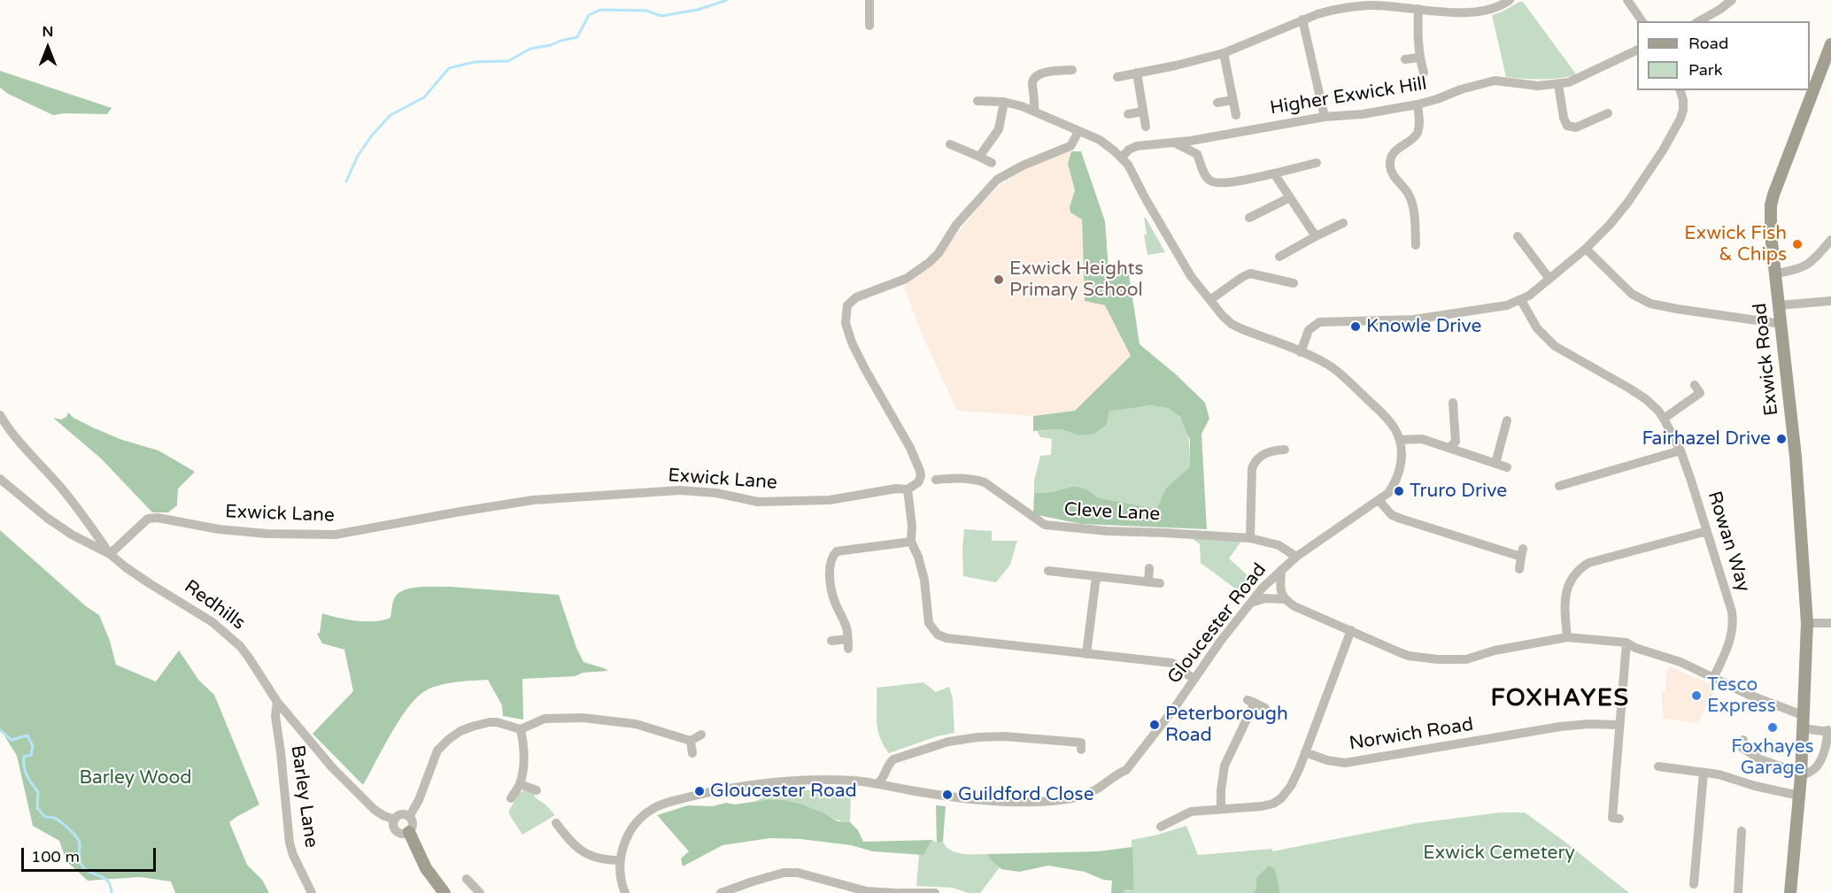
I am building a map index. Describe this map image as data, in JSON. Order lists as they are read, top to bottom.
{
  "streets": {
    "street": [
      "Higher Exwick Hill",
      "Exwick Road",
      "Exwick Lane",
      "Cleve Lane",
      "Rowan Way",
      "Redhills",
      "Gloucester Road",
      "Norwich Road",
      "Barley Lane"
    ]
  },
  "crossings": [
    ["Exwick Lane", "Redhills"],
    ["Cleve Lane", "Gloucester Road"],
    ["Redhills", "Barley Lane"]
  ],
  "districts": ["FOXHAYES"],
  "parks": ["Barley Wood", "Exwick Cemetery"],
  "places": [
    "Exwick Fish & Chips",
    "Exwick Heights Primary School",
    "Knowle Drive",
    "Fairhazel Drive",
    "Truro Drive",
    "Tesco Express",
    "Peterborough Road",
    "Foxhayes Garage",
    "Gloucester Road",
    "Guildford Close"
  ],
  "legend": ["Road", "Park"],
  "scale_bar": "100 m",
  "north": "top"
}
